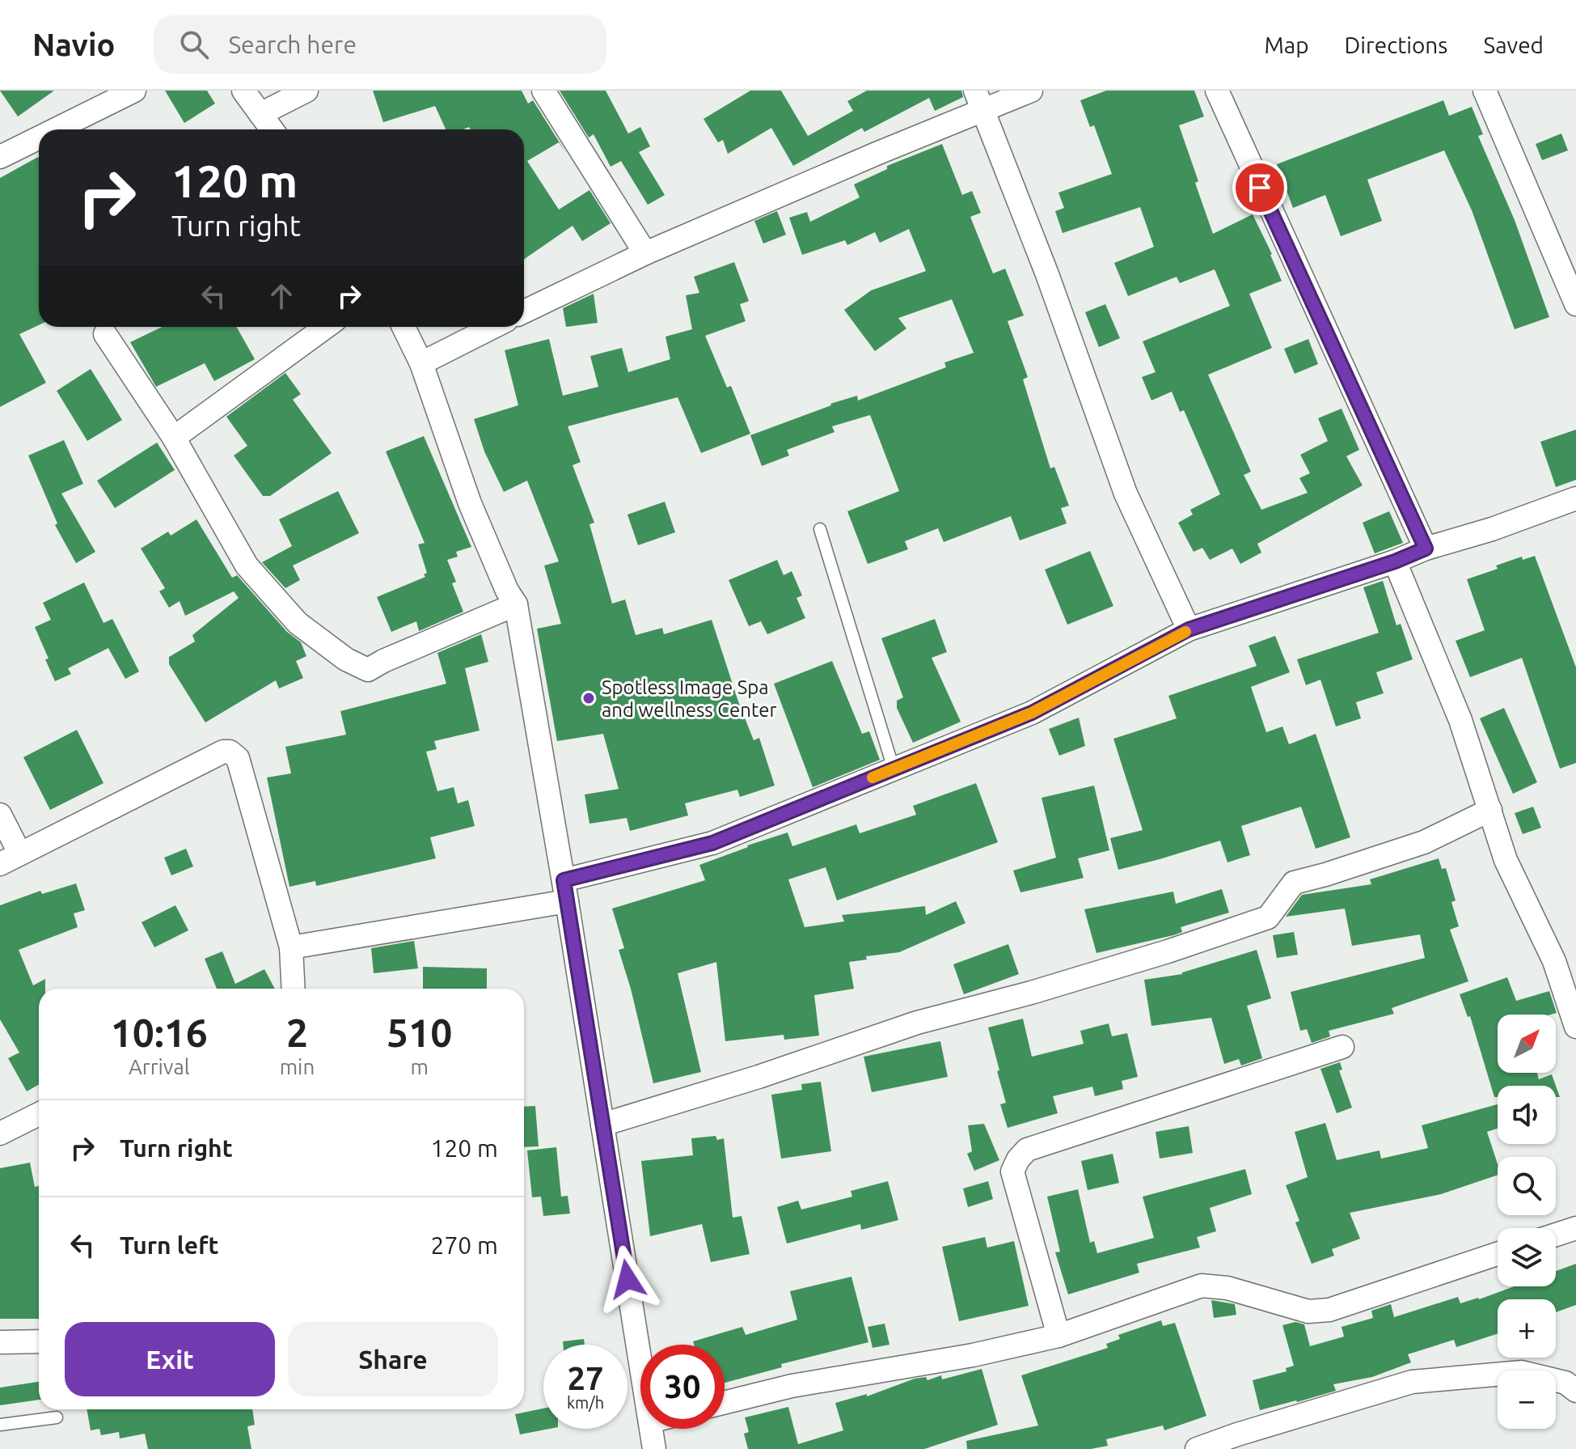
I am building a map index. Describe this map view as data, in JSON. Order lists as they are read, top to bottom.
{
  "places": ["Spotless Image Spa and wellness Center"],
  "north": "top right",
  "page": {
    "header": "Navio",
    "search": "Search here",
    "nav": ["Map", "Directions", "Saved"],
    "turn": ["120 m", "Turn right"],
    "eta": [
      "10:16",
      "Arrival",
      "2",
      "min",
      "510",
      "m"
    ],
    "map_buttons": ["+", "−"],
    "list": [
      {
        "name": "Turn right",
        "value": "120 m"
      },
      {
        "name": "Turn left",
        "value": "270 m"
      }
    ],
    "buttons": ["Exit", "Share"],
    "speed": "27 km/h",
    "limit": "30"
  }
}
